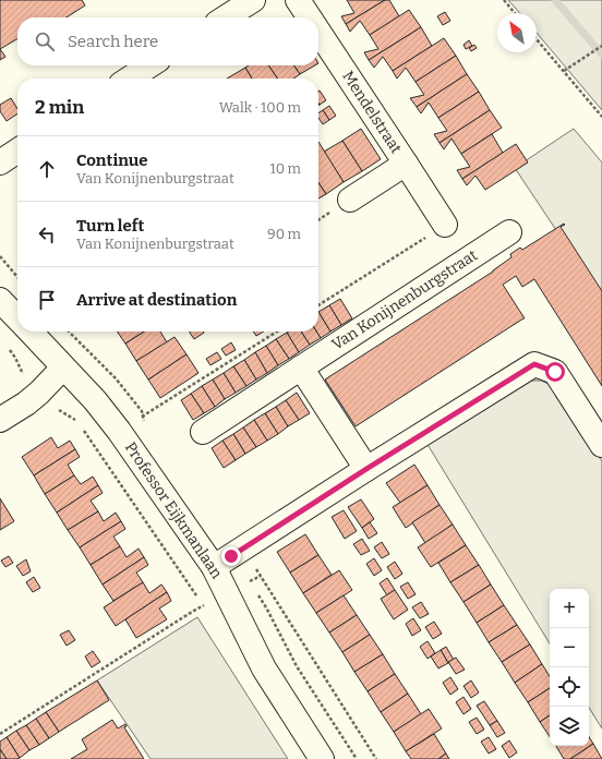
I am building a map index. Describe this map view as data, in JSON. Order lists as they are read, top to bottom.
{
  "streets": {
    "street": ["Mendelstraat", "Van Konijnenburgstraat", "Professor Eijkmanlaan"]
  },
  "north": "top left",
  "page": {
    "search": "Search here",
    "heading": ["2 min", "Walk · 100 m"],
    "list": [
      ["Continue", "Van Konijnenburgstraat", "10 m"],
      ["Turn left", "Van Konijnenburgstraat", "90 m"],
      "Arrive at destination"
    ],
    "map_buttons": ["+", "−"]
  }
}
